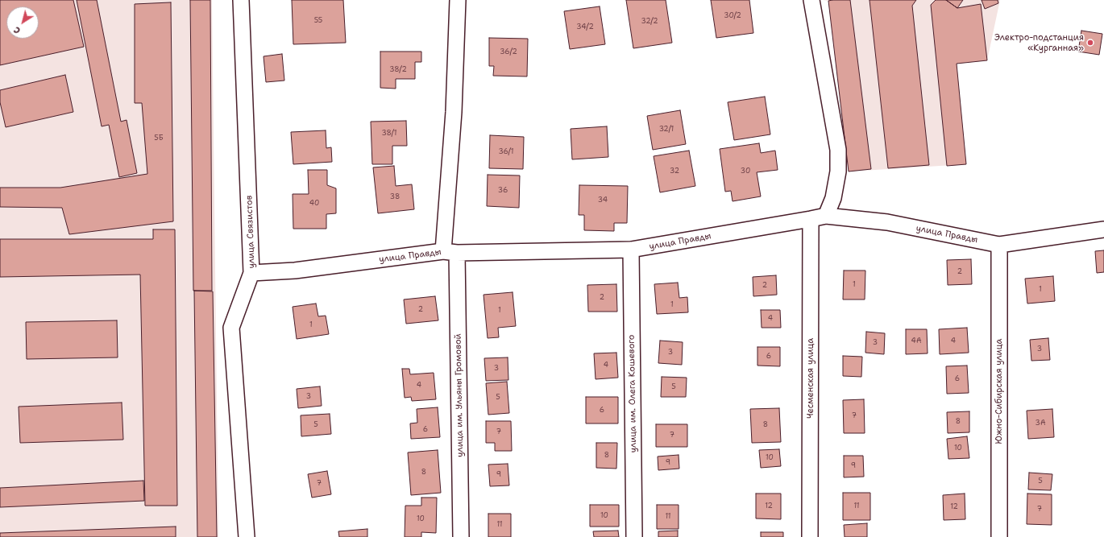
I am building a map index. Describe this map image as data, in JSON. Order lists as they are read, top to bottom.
{
  "streets": {
    "street": [
      "улица Связистов",
      "улица Правды",
      "Чесменская улица",
      "Южно-Сибирская улица",
      "улица им. Олега Кошевого",
      "улица им. Ульяны Громовой"
    ]
  },
  "crossings": [
    ["улица Связистов", "улица Правды"],
    ["улица Правды", "Чесменская улица"],
    ["улица Правды", "Южно-Сибирская улица"],
    ["улица Правды", "улица им. Олега Кошевого"],
    ["улица Правды", "улица им. Ульяны Громовой"]
  ],
  "places": ["Электро-подстанция «Курганная»"],
  "house_numbers": [
    "30/2",
    "55",
    "32/2",
    "34/2",
    "36/2",
    "38/2",
    "32/1",
    "38/1",
    "5Б",
    "36/1",
    "32",
    "30",
    "36",
    "38",
    "34",
    "40",
    "2",
    "1",
    "2",
    "1",
    "2",
    "1",
    "2",
    "1",
    "4",
    "1",
    "4А",
    "4",
    "3",
    "3",
    "3",
    "6",
    "4",
    "3",
    "6",
    "4",
    "5",
    "3",
    "5",
    "6",
    "7",
    "8",
    "3А",
    "5",
    "8",
    "6",
    "7",
    "7",
    "10",
    "8",
    "10",
    "9",
    "9",
    "8",
    "9",
    "5",
    "7",
    "12",
    "11",
    "12",
    "7",
    "10",
    "11",
    "10",
    "11"
  ],
  "north": "bottom left"
}
